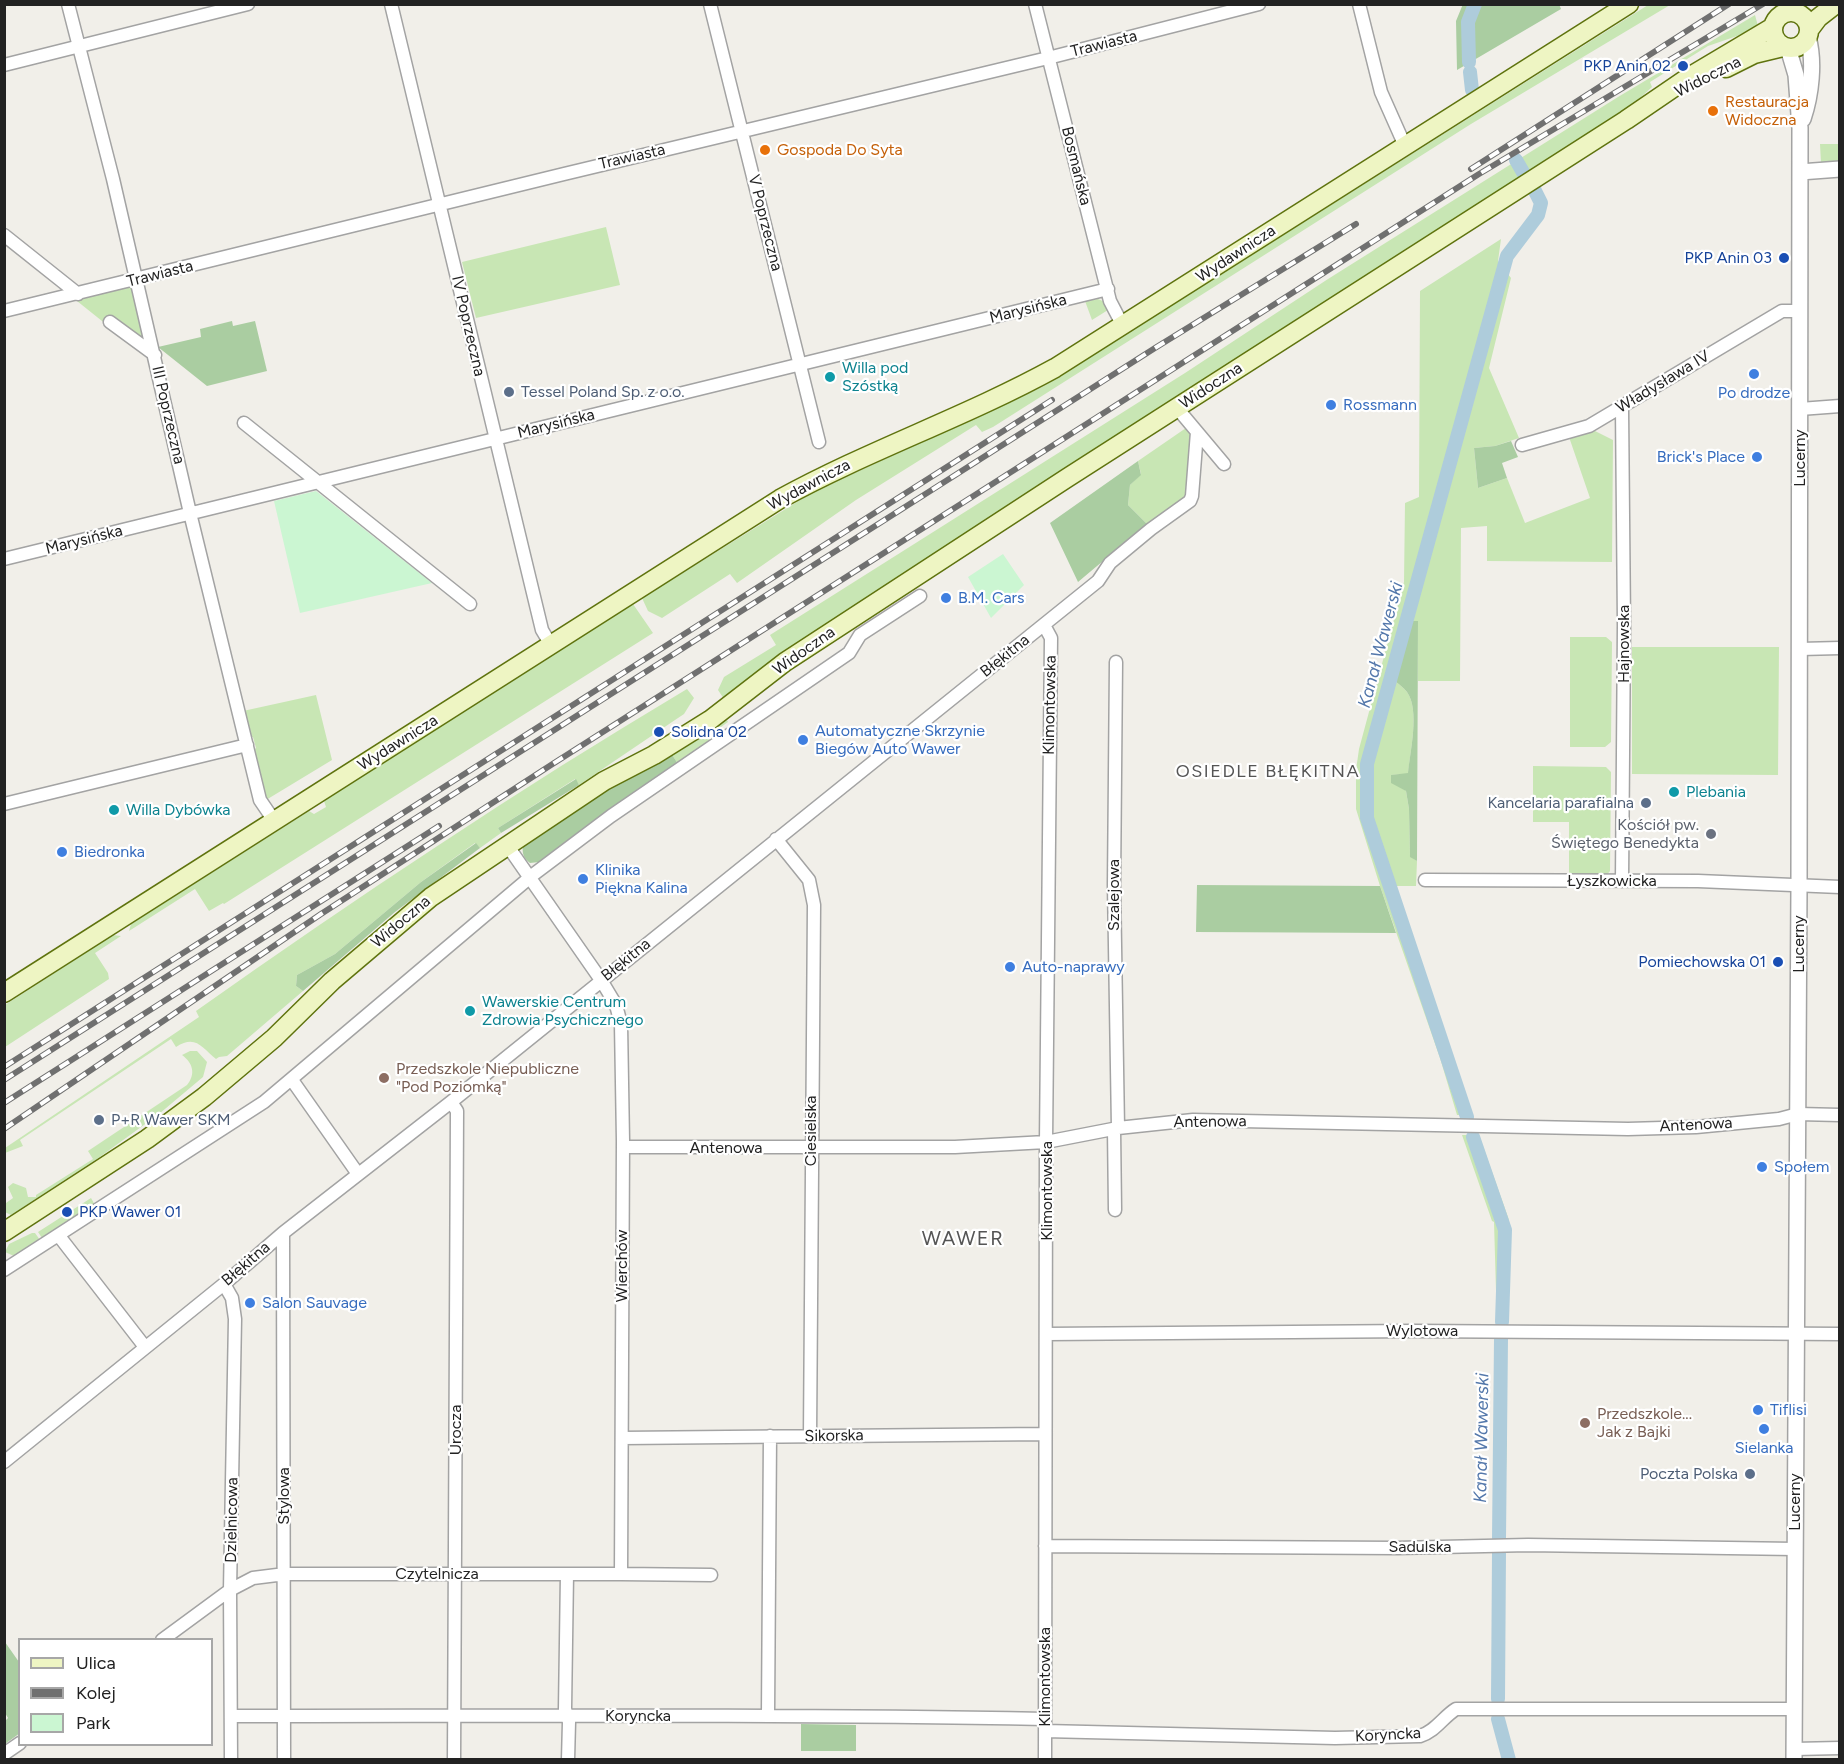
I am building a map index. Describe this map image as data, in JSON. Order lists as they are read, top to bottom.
{
  "streets": {
    "main road": ["Widoczna", "Wydawnicza"],
    "street": [
      "Trawiasta",
      "Bosmańska",
      "V Poprzeczna",
      "Marysińska",
      "IV Poprzeczna",
      "Władysława IV",
      "III Poprzeczna",
      "Lucerny",
      "Hajnowska",
      "Błękitna",
      "Klimontowska",
      "Łyszkowicka",
      "Szalejowa",
      "Antenowa",
      "Ciesielska",
      "Wierchów",
      "Wylotowa",
      "Urocza",
      "Sikorska",
      "Stylowa",
      "Dzielnicowa",
      "Sadulska",
      "Czytelnicza",
      "Koryncka"
    ]
  },
  "crossings": [
    ["Trawiasta", "Bosmańska"],
    ["Trawiasta", "V Poprzeczna"],
    ["Trawiasta", "IV Poprzeczna"],
    ["Trawiasta", "III Poprzeczna"],
    ["Widoczna", "Lucerny"],
    ["Widoczna", "Wierchów"],
    ["Bosmańska", "Wydawnicza"],
    ["Bosmańska", "Marysińska"],
    ["V Poprzeczna", "Marysińska"],
    ["Wydawnicza", "IV Poprzeczna"],
    ["Wydawnicza", "III Poprzeczna"],
    ["Marysińska", "IV Poprzeczna"],
    ["Marysińska", "III Poprzeczna"],
    ["Władysława IV", "Lucerny"],
    ["Władysława IV", "Hajnowska"],
    ["Lucerny", "Łyszkowicka"],
    ["Lucerny", "Antenowa"],
    ["Lucerny", "Wylotowa"],
    ["Lucerny", "Sadulska"],
    ["Lucerny", "Koryncka"],
    ["Hajnowska", "Łyszkowicka"],
    ["Błękitna", "Klimontowska"],
    ["Błękitna", "Ciesielska"],
    ["Błękitna", "Wierchów"],
    ["Błękitna", "Urocza"],
    ["Błękitna", "Stylowa"],
    ["Błękitna", "Dzielnicowa"],
    ["Klimontowska", "Antenowa"],
    ["Klimontowska", "Wylotowa"],
    ["Klimontowska", "Sikorska"],
    ["Klimontowska", "Sadulska"],
    ["Klimontowska", "Koryncka"],
    ["Szalejowa", "Antenowa"],
    ["Antenowa", "Ciesielska"],
    ["Antenowa", "Wierchów"],
    ["Ciesielska", "Sikorska"],
    ["Wierchów", "Sikorska"],
    ["Wierchów", "Czytelnicza"],
    ["Urocza", "Czytelnicza"],
    ["Urocza", "Koryncka"],
    ["Stylowa", "Czytelnicza"],
    ["Stylowa", "Koryncka"],
    ["Dzielnicowa", "Czytelnicza"],
    ["Dzielnicowa", "Koryncka"]
  ],
  "districts": ["OSIEDLE BŁĘKITNA", "WAWER"],
  "water": ["Kanał Wawerski"],
  "places": [
    "PKP Anin 02",
    "Restauracja Widoczna",
    "Gospoda Do Syta",
    "PKP Anin 03",
    "Po drodze",
    "Willa pod Szóstką",
    "Tessel Poland Sp. z o.o.",
    "Rossmann",
    "Brick's Place",
    "B.M. Cars",
    "Solidna 02",
    "Automatyczne Skrzynie Biegów Auto Wawer",
    "Plebania",
    "Kancelaria parafialna",
    "Willa Dybówka",
    "Kościół pw. Świętego Benedykta",
    "Biedronka",
    "Klinika Piękna Kalina",
    "Pomiechowska 01",
    "Auto-naprawy",
    "Wawerskie Centrum Zdrowia Psychicznego",
    "Przedszkole Niepubliczne \"Pod Poziomką\"",
    "P+R Wawer SKM",
    "Społem",
    "PKP Wawer 01",
    "Salon Sauvage",
    "Tiflisi",
    "Przedszkole... Jak z Bajki",
    "Sielanka",
    "Poczta Polska"
  ],
  "legend": ["Ulica", "Kolej", "Park"]
}
